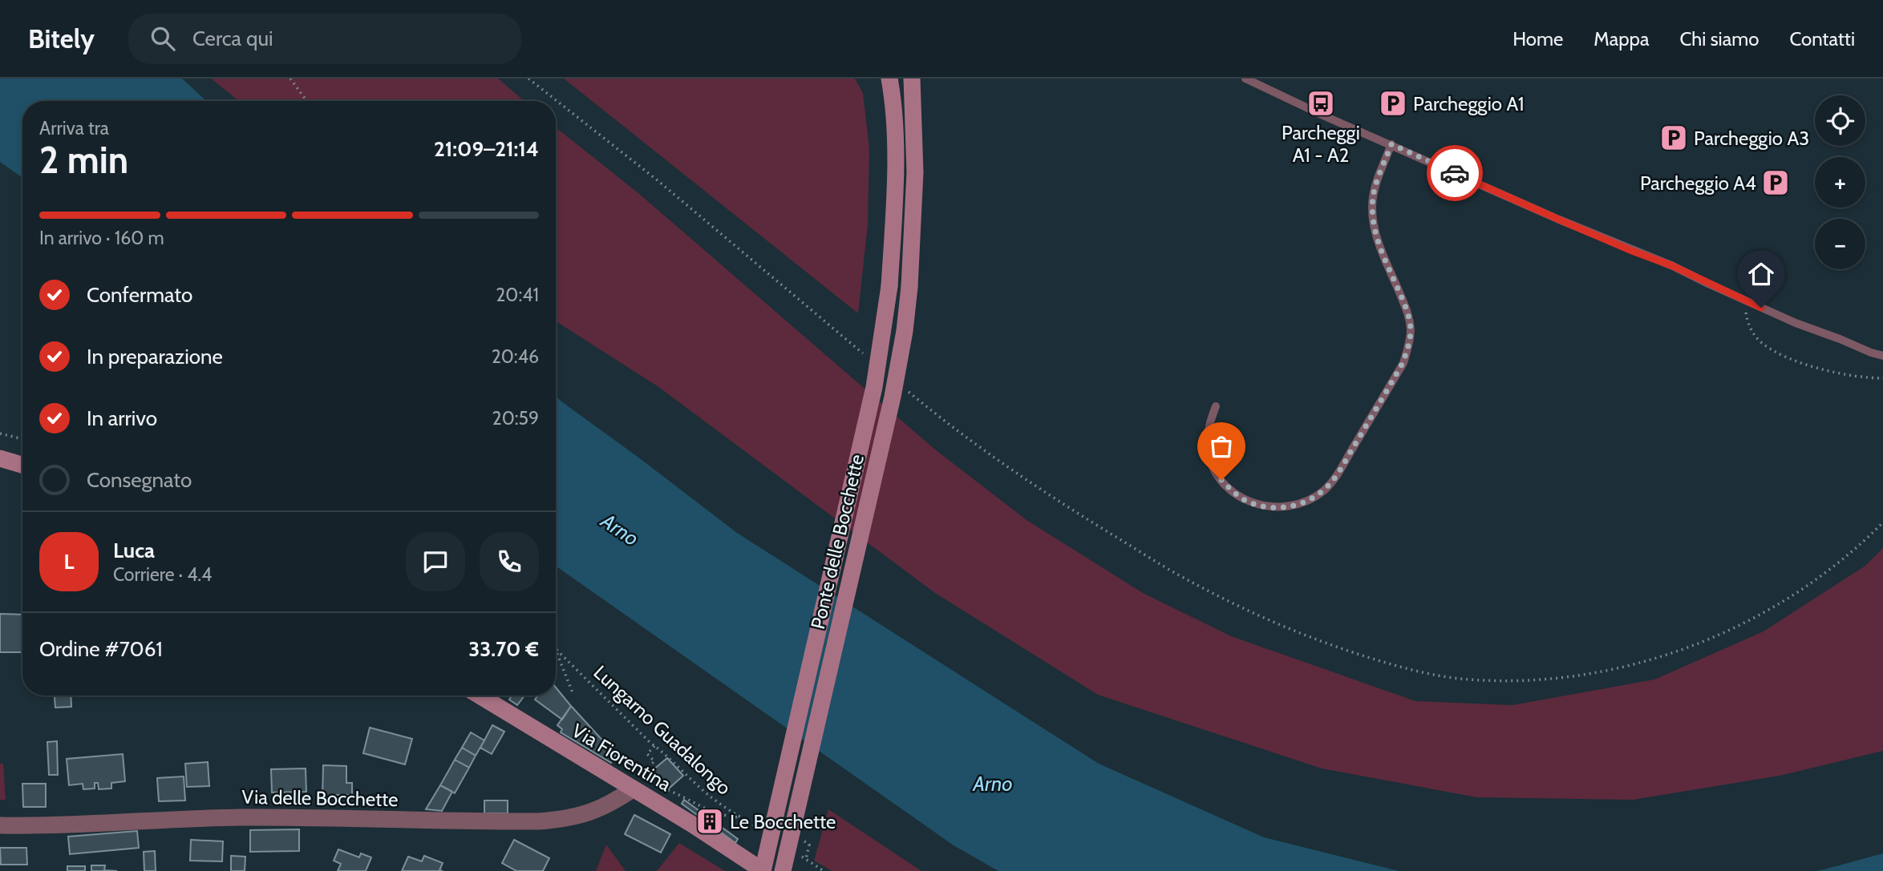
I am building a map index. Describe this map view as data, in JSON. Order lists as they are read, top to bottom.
{
  "streets": {
    "main road": ["Ponte delle Bocchette", "Via Fiorentina"],
    "street": ["Via delle Bocchette"],
    "path": ["Lungarno Guadalongo"]
  },
  "crossings": [
    ["Ponte delle Bocchette", "Via Fiorentina"],
    ["Via Fiorentina", "Via delle Bocchette"]
  ],
  "water": ["Arno"],
  "places": {
    "bus stop": ["Parcheggi A1 - A2"],
    "parking": ["Parcheggio A1", "Parcheggio A3", "Parcheggio A4"],
    "building": ["Le Bocchette"]
  },
  "page": {
    "header": "Bitely",
    "search": "Cerca qui",
    "nav": [
      "Home",
      "Mappa",
      "Chi siamo",
      "Contatti"
    ],
    "map_buttons": ["+", "−"],
    "heading": ["2 min", "Arriva tra", "21:09–21:14"],
    "panel": [
      "Luca",
      "Corriere · 4.4",
      "Ordine #7061",
      "33.70 €"
    ],
    "bar": "In arrivo · 160 m",
    "list": [
      ["Confermato", "20:41"],
      ["In preparazione", "20:46"],
      ["In arrivo", "20:59"],
      "Consegnato"
    ],
    "round": "L"
  }
}
